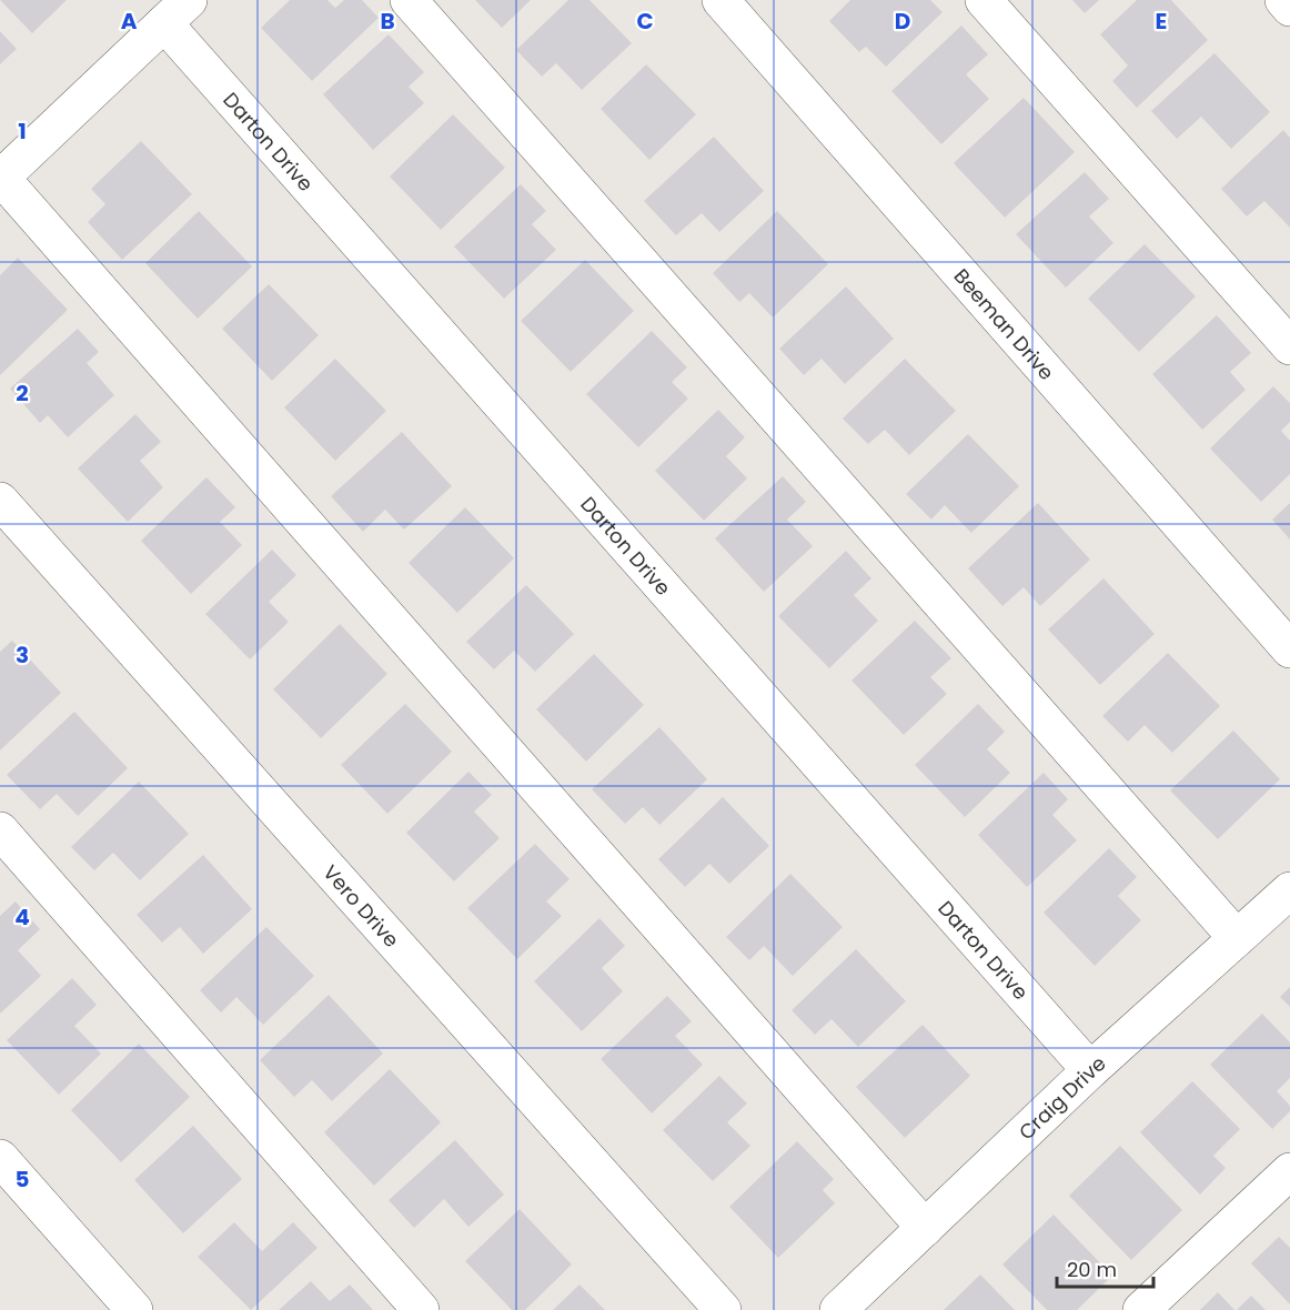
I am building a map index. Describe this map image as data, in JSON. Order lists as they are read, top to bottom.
{
  "streets": {
    "street": [
      "Darton Drive",
      "Beeman Drive",
      "Vero Drive",
      "Craig Drive"
    ]
  },
  "crossings": [
    ["Darton Drive", "Craig Drive"]
  ],
  "scale_bar": "20 m",
  "grid": {
    "columns": [
      "A",
      "B",
      "C",
      "D",
      "E"
    ],
    "rows": [
      "1",
      "2",
      "3",
      "4",
      "5"
    ]
  }
}
